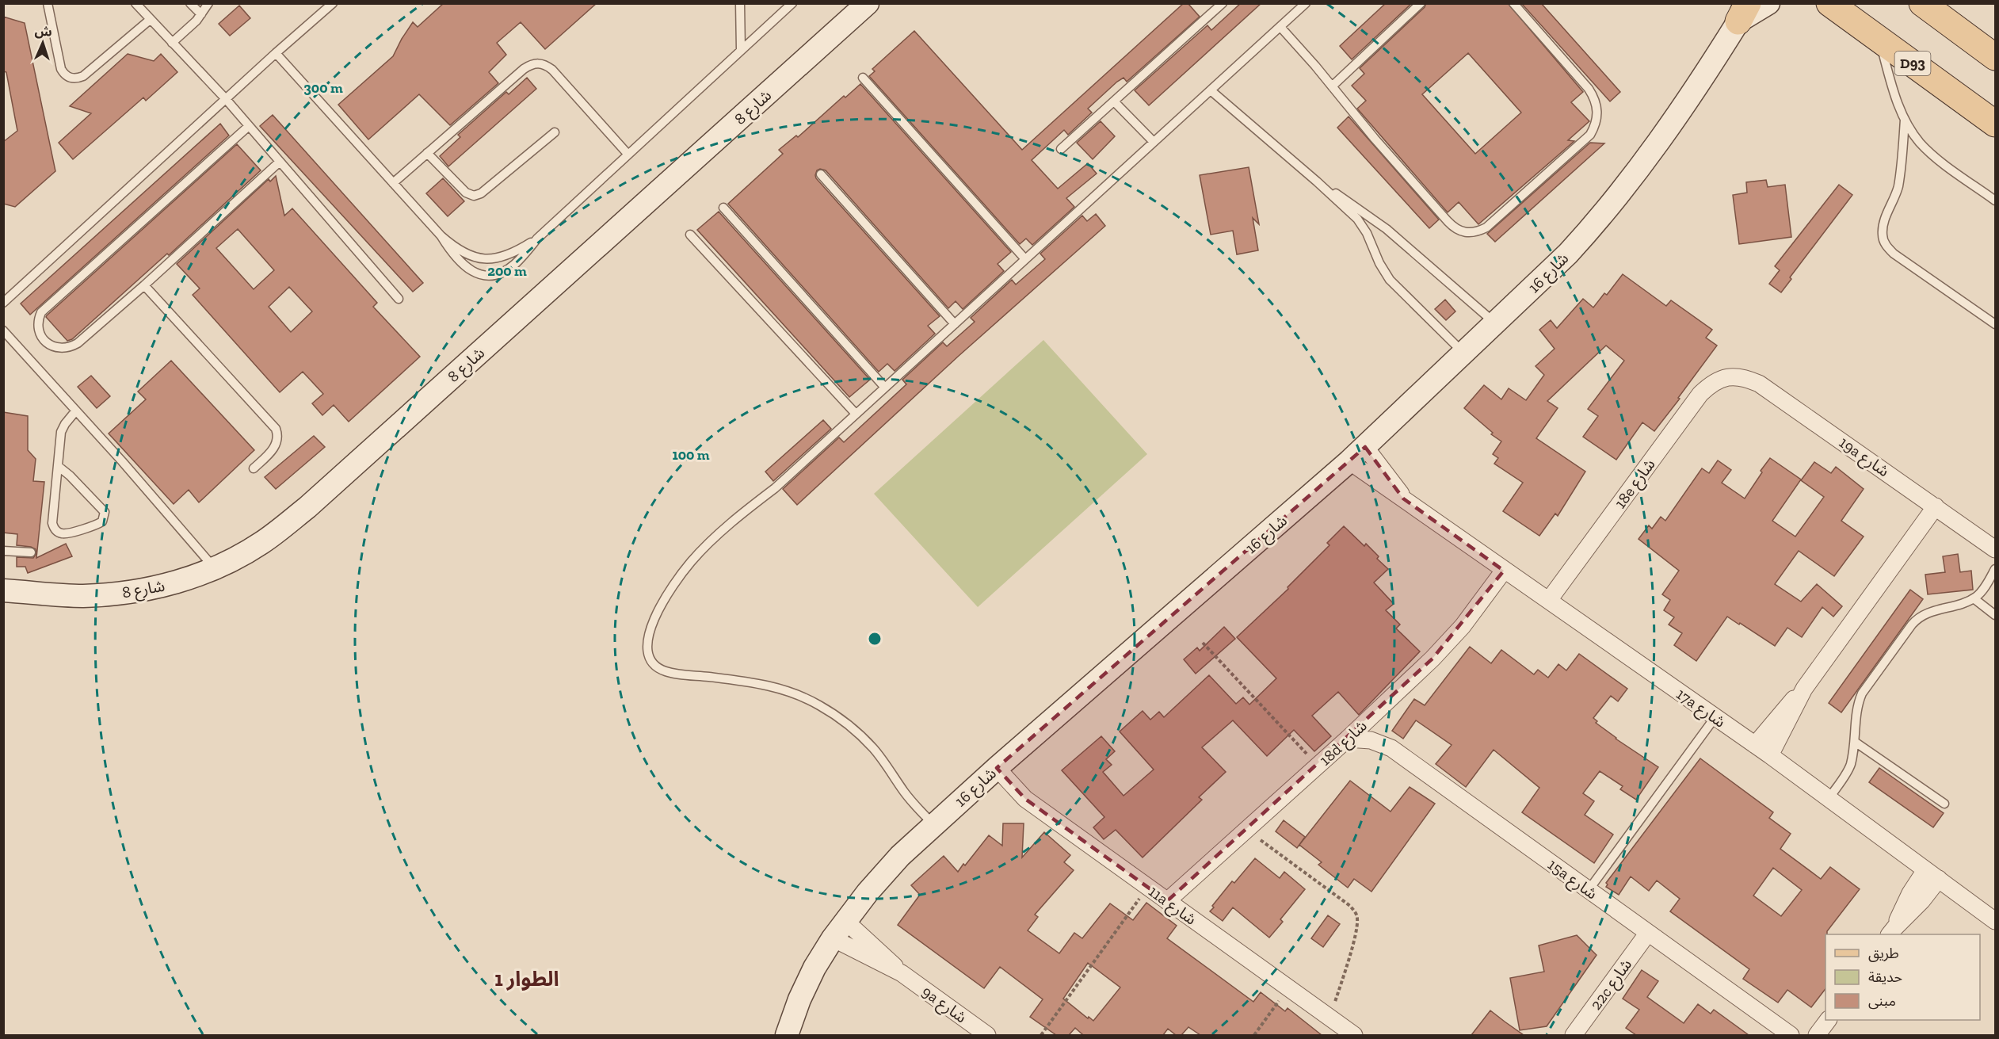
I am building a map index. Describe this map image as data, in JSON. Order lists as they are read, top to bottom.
{
  "streets": {
    "main road": ["D93"],
    "street": [
      "شارع 8",
      "شارع 16",
      "19a شارع",
      "18e شارع",
      "17a شارع",
      "18d شارع",
      "15a شارع",
      "11a شارع",
      "22c شارع",
      "9a شارع"
    ]
  },
  "crossings": [
    ["شارع 16", "17a شارع"],
    ["شارع 16", "11a شارع"],
    ["شارع 16", "9a شارع"],
    ["19a شارع", "18e شارع"],
    ["18e شارع", "17a شارع"],
    ["17a شارع", "18d شارع"],
    ["18d شارع", "15a شارع"],
    ["18d شارع", "11a شارع"],
    ["15a شارع", "22c شارع"]
  ],
  "districts": ["الطوار 1"],
  "legend": ["طريق", "حديقة", "مبنى"],
  "north": "top",
  "rings": ["300 m", "200 m", "100 m"]
}
